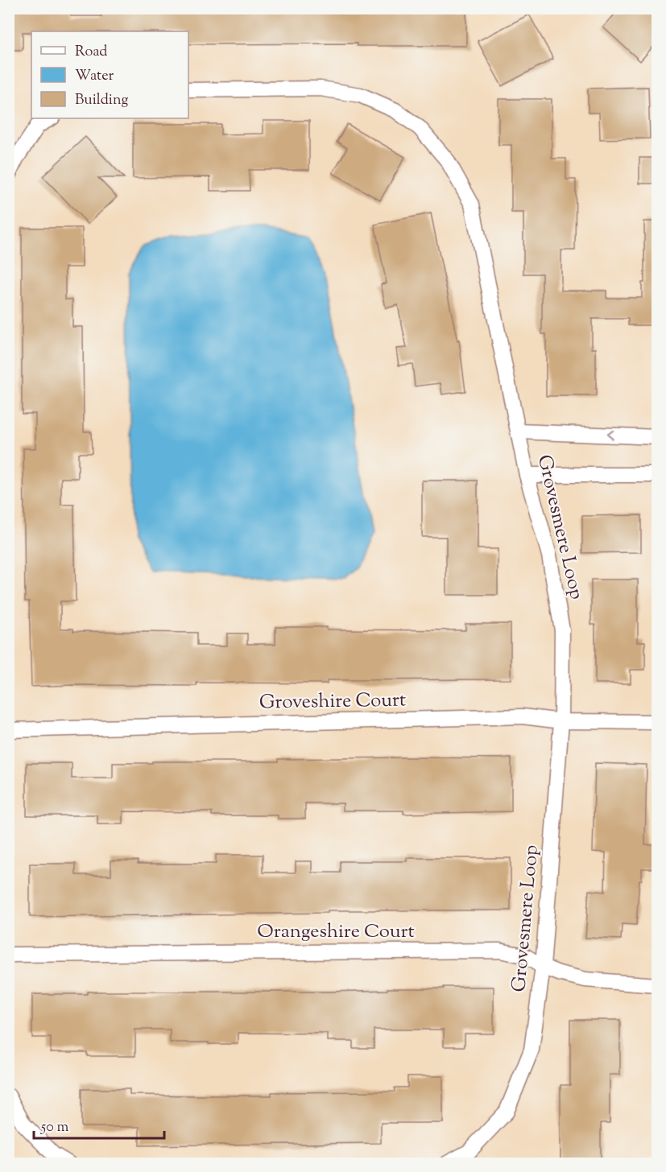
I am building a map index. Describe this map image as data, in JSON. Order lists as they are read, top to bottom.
{
  "streets": {
    "street": ["Grovesmere Loop", "Groveshire Court", "Orangeshire Court"]
  },
  "crossings": [
    ["Grovesmere Loop", "Groveshire Court"],
    ["Grovesmere Loop", "Orangeshire Court"]
  ],
  "legend": ["Road", "Water", "Building"],
  "scale_bar": "50 m"
}
